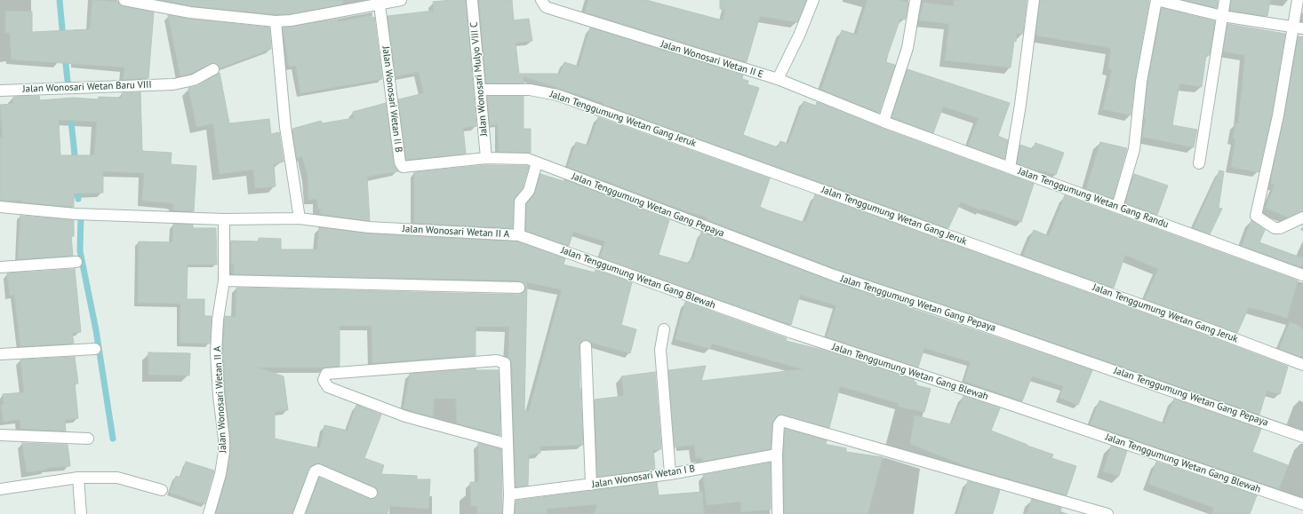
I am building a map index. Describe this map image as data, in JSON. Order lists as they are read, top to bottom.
{
  "streets": {
    "street": [
      "Jalan Wonosari Wetan II E",
      "Jalan Wonosari Mulyo VIII C",
      "Jalan Wonosari Wetan Baru VIII",
      "Jalan Wonosari Wetan II B",
      "Jalan Tenggumung Wetan Gang Jeruk",
      "Jalan Tenggumung Wetan Gang Randu",
      "Jalan Tenggumung Wetan Gang Pepaya",
      "Jalan Wonosari Wetan II A",
      "Jalan Tenggumung Wetan Gang Blewah",
      "Jalan Wonosari Wetan I B"
    ]
  },
  "crossings": [
    ["Jalan Wonosari Wetan II E", "Jalan Tenggumung Wetan Gang Randu"],
    ["Jalan Wonosari Mulyo VIII C", "Jalan Wonosari Wetan II B"],
    ["Jalan Wonosari Mulyo VIII C", "Jalan Tenggumung Wetan Gang Jeruk"],
    ["Jalan Wonosari Wetan II B", "Jalan Tenggumung Wetan Gang Pepaya"],
    ["Jalan Wonosari Wetan II A", "Jalan Tenggumung Wetan Gang Blewah"]
  ]
}
